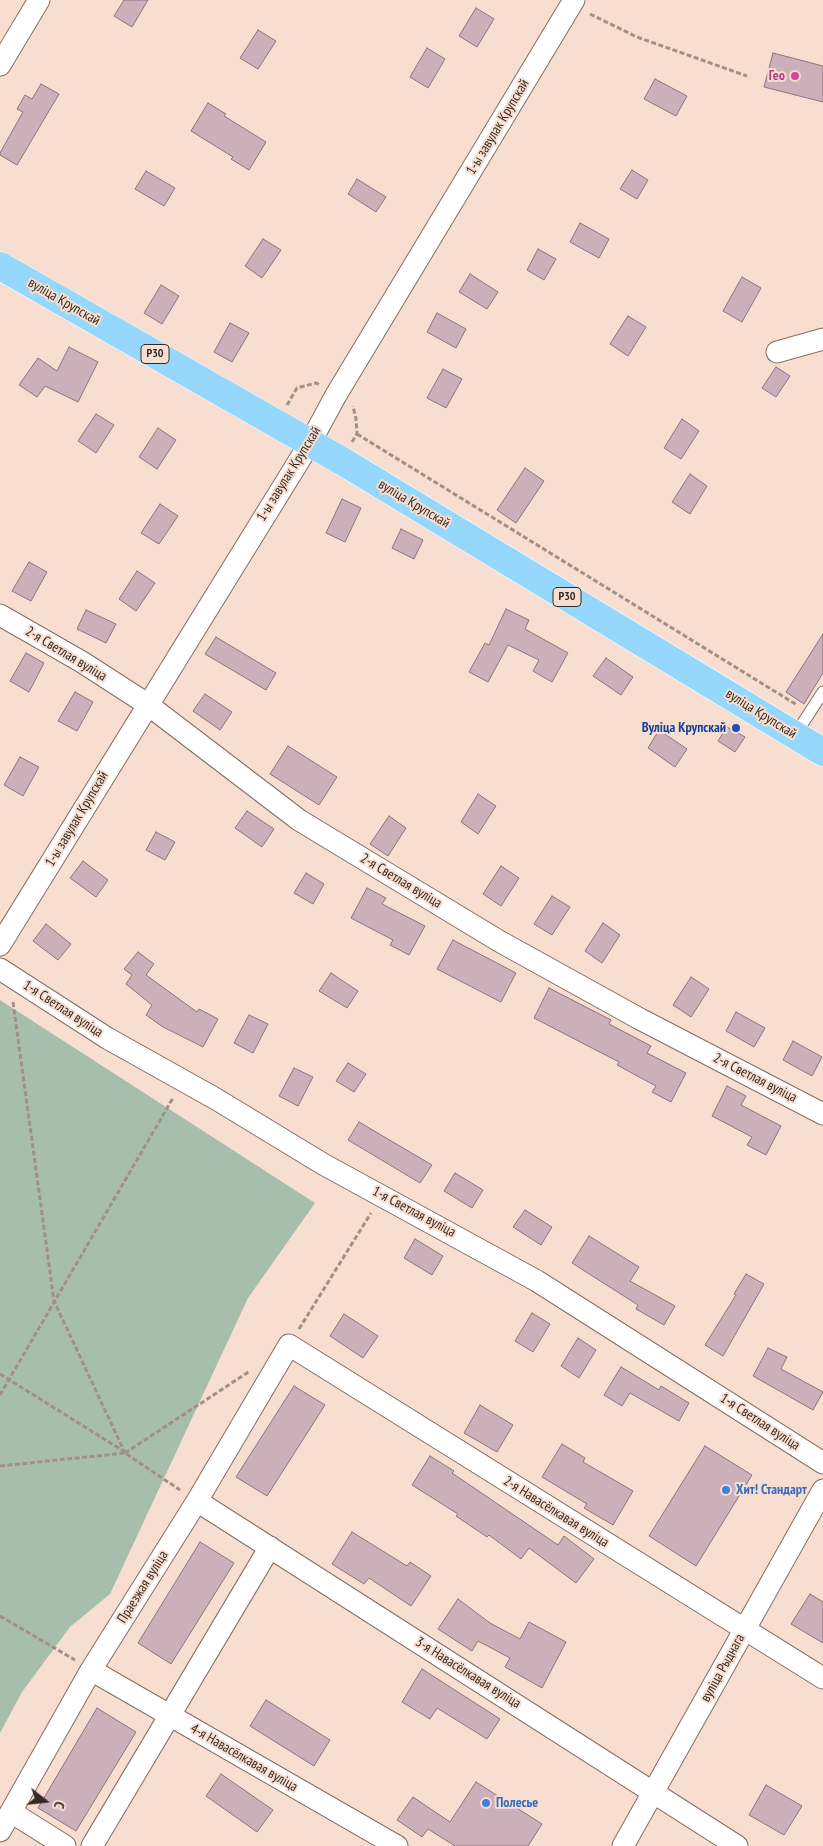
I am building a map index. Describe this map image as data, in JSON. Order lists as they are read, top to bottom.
{
  "streets": {
    "main road": ["вуліца Крупскай", "Р30"],
    "street": [
      "1-ы завулак Крупскай",
      "2-я Светлая вуліца",
      "1-я Светлая вуліца",
      "2-я Навасёлкавая вуліца",
      "Праезжая вуліца",
      "вуліца Рыднага",
      "3-я Навасёлкавая вуліца",
      "4-я Навасёлкавая вуліца"
    ]
  },
  "crossings": [
    ["1-ы завулак Крупскай", "вуліца Крупскай"],
    ["1-ы завулак Крупскай", "2-я Светлая вуліца"],
    ["2-я Навасёлкавая вуліца", "Праезжая вуліца"],
    ["2-я Навасёлкавая вуліца", "вуліца Рыднага"],
    ["Праезжая вуліца", "3-я Навасёлкавая вуліца"],
    ["Праезжая вуліца", "4-я Навасёлкавая вуліца"],
    ["вуліца Рыднага", "3-я Навасёлкавая вуліца"]
  ],
  "places": [
    "Гео",
    "Вуліца Крупскай",
    "Хит! Стандарт",
    "Полесье"
  ],
  "north": "right"
}
